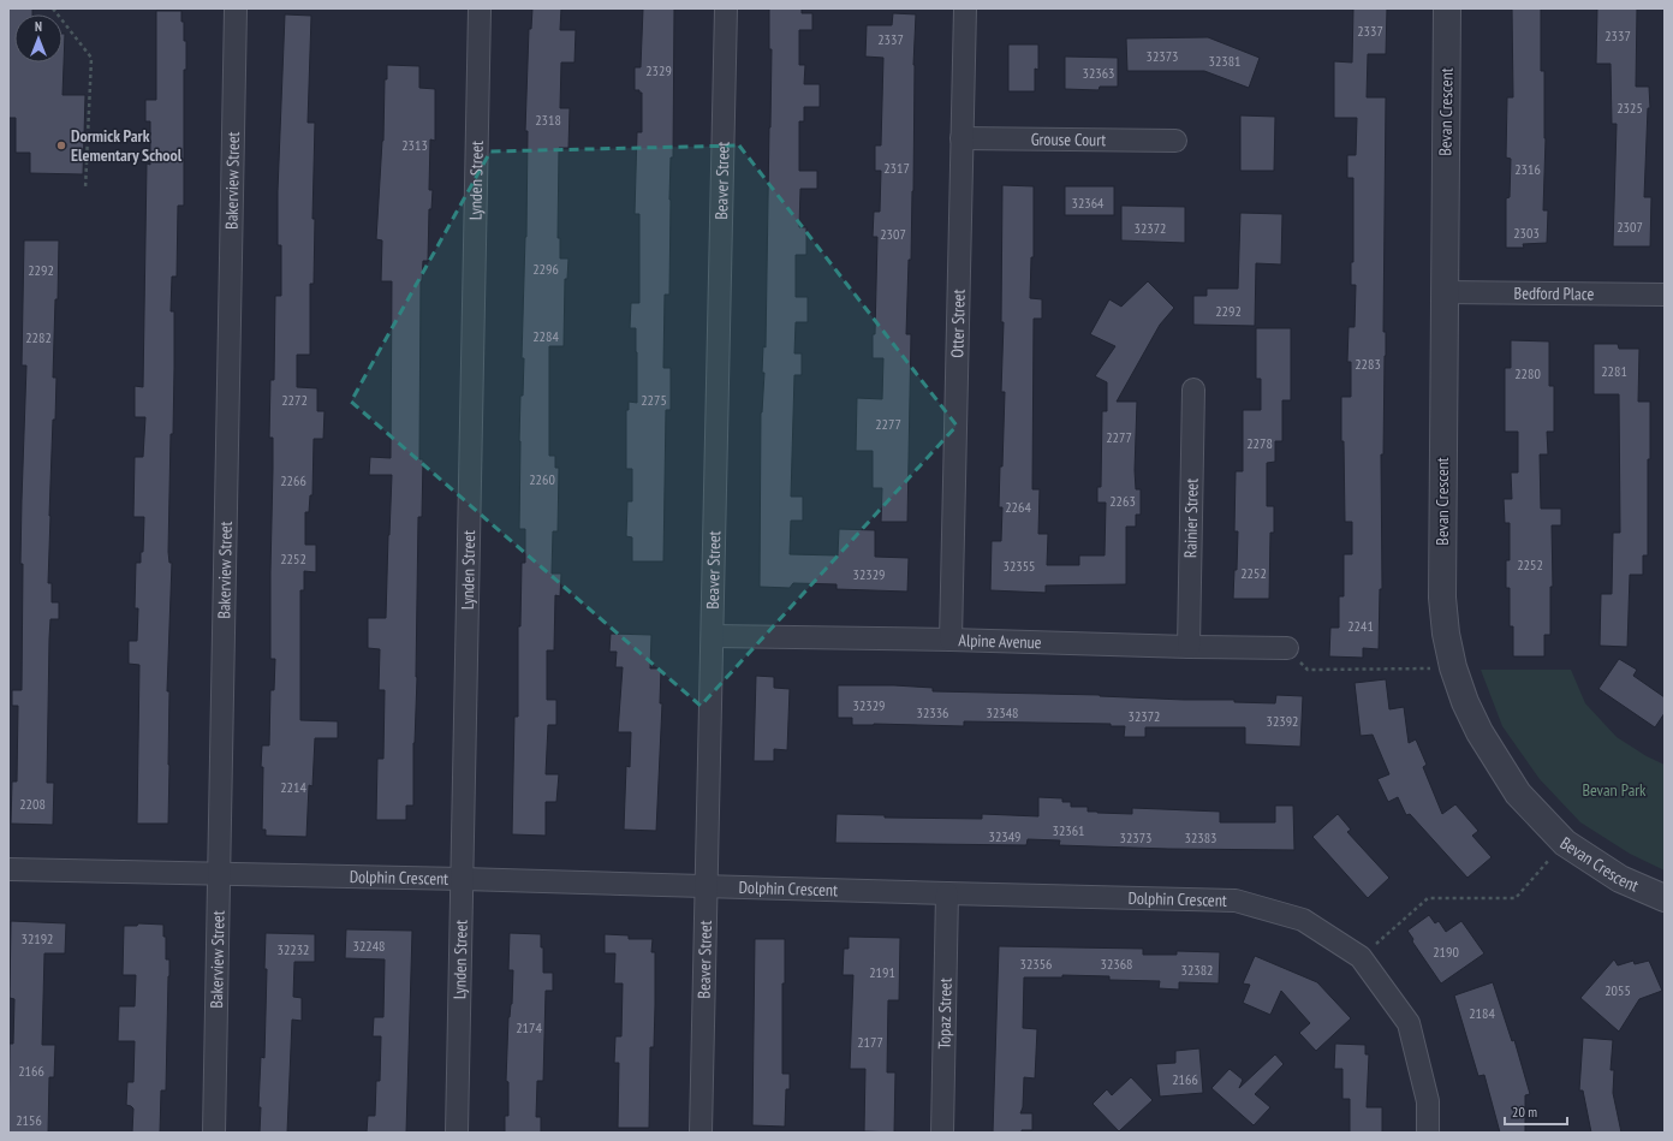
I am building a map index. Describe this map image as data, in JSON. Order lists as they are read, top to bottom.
{
  "streets": {
    "street": [
      "Bevan Crescent",
      "Grouse Court",
      "Bakerview Street",
      "Lynden Street",
      "Beaver Street",
      "Bedford Place",
      "Otter Street",
      "Rainier Street",
      "Alpine Avenue",
      "Dolphin Crescent",
      "Topaz Street"
    ]
  },
  "crossings": [
    ["Bevan Crescent", "Bedford Place"],
    ["Grouse Court", "Otter Street"],
    ["Bakerview Street", "Dolphin Crescent"],
    ["Lynden Street", "Dolphin Crescent"],
    ["Beaver Street", "Alpine Avenue"],
    ["Beaver Street", "Dolphin Crescent"],
    ["Otter Street", "Alpine Avenue"],
    ["Rainier Street", "Alpine Avenue"],
    ["Dolphin Crescent", "Topaz Street"]
  ],
  "parks": ["Bevan Park"],
  "places": ["Dormick Park Elementary School"],
  "house_numbers": [
    "2337",
    "2337",
    "2337",
    "32373",
    "32381",
    "2329",
    "32363",
    "2325",
    "2318",
    "2313",
    "2317",
    "2316",
    "32364",
    "2307",
    "32372",
    "2303",
    "2307",
    "2296",
    "2292",
    "2292",
    "2284",
    "2282",
    "2283",
    "2281",
    "2280",
    "2272",
    "2275",
    "2277",
    "2277",
    "2278",
    "2260",
    "2266",
    "2263",
    "2264",
    "2252",
    "2252",
    "32355",
    "2252",
    "32329",
    "2241",
    "32329",
    "32336",
    "32348",
    "32372",
    "32392",
    "2214",
    "2208",
    "32361",
    "32349",
    "32373",
    "32383",
    "32192",
    "32248",
    "32232",
    "2190",
    "32356",
    "32368",
    "32382",
    "2191",
    "2055",
    "2184",
    "2174",
    "2177",
    "2166",
    "2166",
    "2156"
  ],
  "scale_bar": "20 m",
  "north": "top"
}
